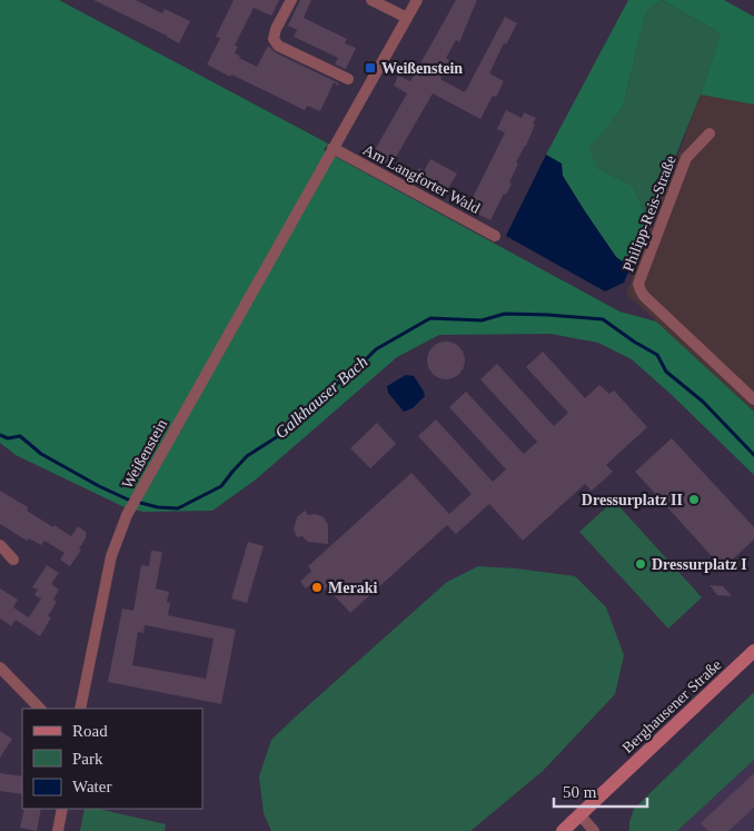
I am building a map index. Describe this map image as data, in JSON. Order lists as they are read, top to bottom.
{
  "streets": {
    "main road": ["Berghausener Straße"],
    "street": ["Am Langforter Wald", "Philipp-Reis-Straße", "Weißenstein"]
  },
  "crossings": [
    ["Am Langforter Wald", "Weißenstein"]
  ],
  "water": ["Galkhauser Bach"],
  "places": {
    "transit": ["Weißenstein"],
    "other": ["Dressurplatz II", "Dressurplatz I", "Meraki"]
  },
  "legend": ["Road", "Park", "Water"],
  "scale_bar": "50 m"
}
